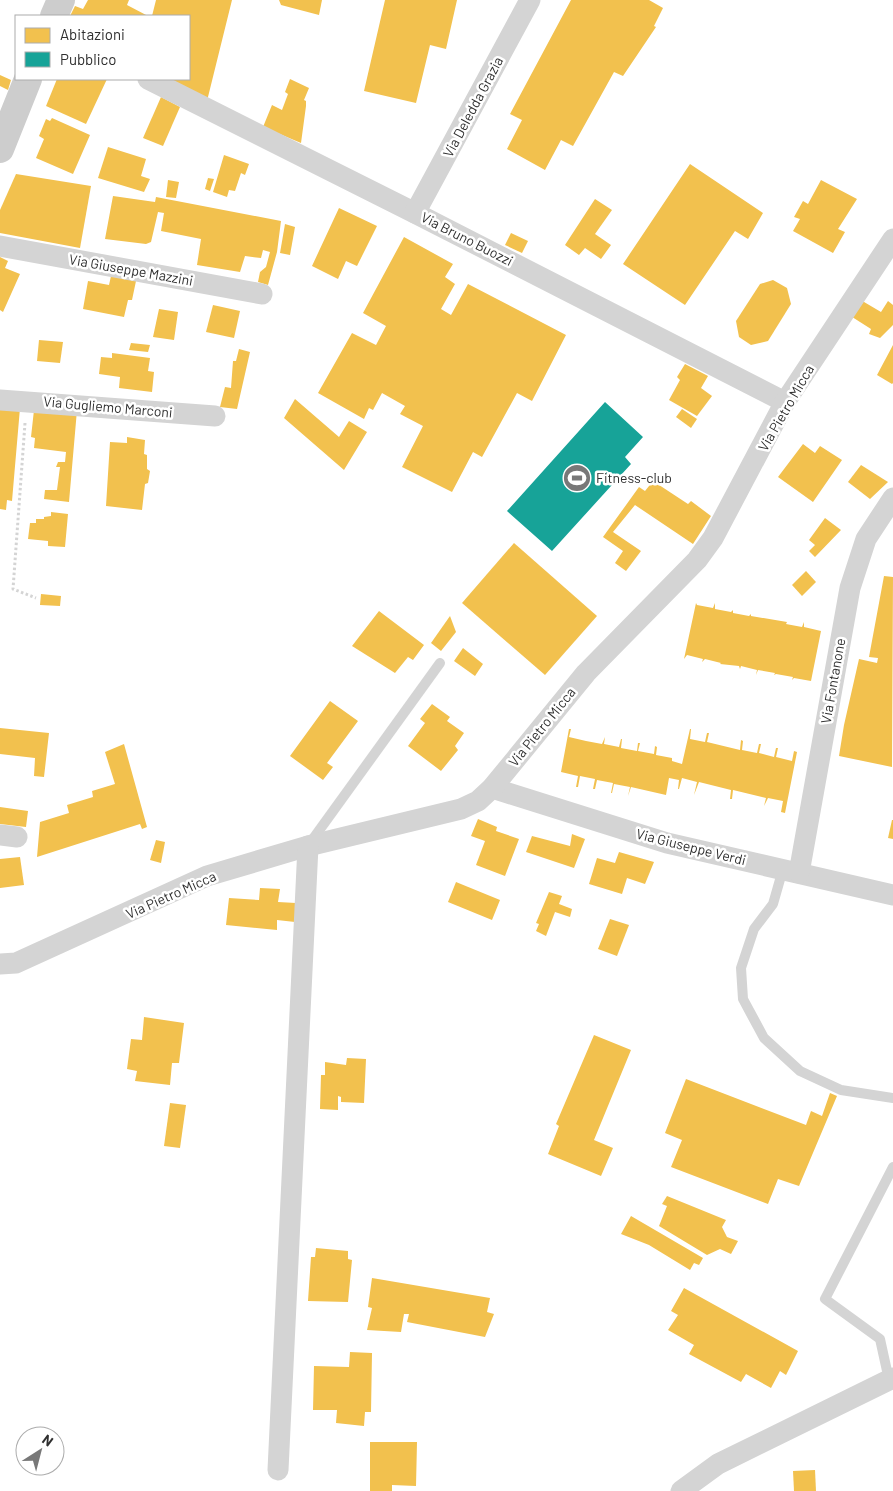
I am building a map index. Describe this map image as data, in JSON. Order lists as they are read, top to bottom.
{
  "streets": {
    "street": [
      "Via Deledda Grazia",
      "Via Bruno Buozzi",
      "Via Giuseppe Mazzini",
      "Via Gugliemo Marconi",
      "Via Pietro Micca",
      "Via Fontanone",
      "Via Giuseppe Verdi"
    ]
  },
  "crossings": [
    ["Via Deledda Grazia", "Via Bruno Buozzi"],
    ["Via Bruno Buozzi", "Via Pietro Micca"],
    ["Via Pietro Micca", "Via Giuseppe Verdi"],
    ["Via Fontanone", "Via Giuseppe Verdi"]
  ],
  "places": {
    "sports": ["Fitness-club"]
  },
  "legend": ["Abitazioni", "Pubblico"],
  "north": "top right"
}
